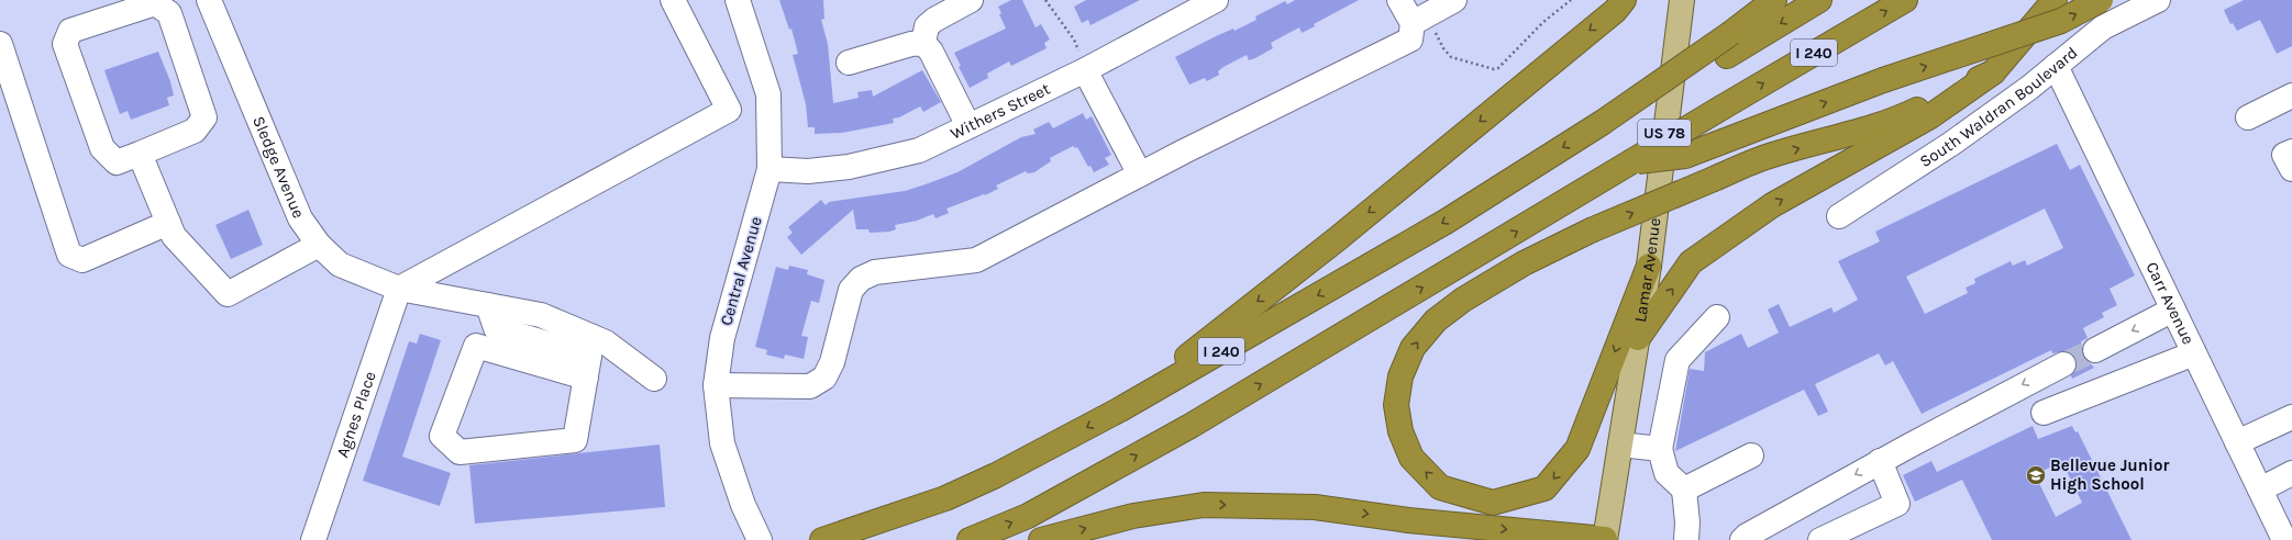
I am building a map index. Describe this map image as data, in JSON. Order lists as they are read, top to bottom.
{
  "streets": {
    "highway": ["I 240"],
    "main road": ["US 78", "Lamar Avenue"],
    "street": [
      "South Waldran Boulevard",
      "Withers Street",
      "Sledge Avenue",
      "Central Avenue",
      "Carr Avenue",
      "Agnes Place"
    ]
  },
  "crossings": [
    ["South Waldran Boulevard", "Carr Avenue"],
    ["Withers Street", "Central Avenue"],
    ["Sledge Avenue", "Agnes Place"]
  ],
  "places": {
    "school or university": ["Bellevue Junior High School"]
  }
}
